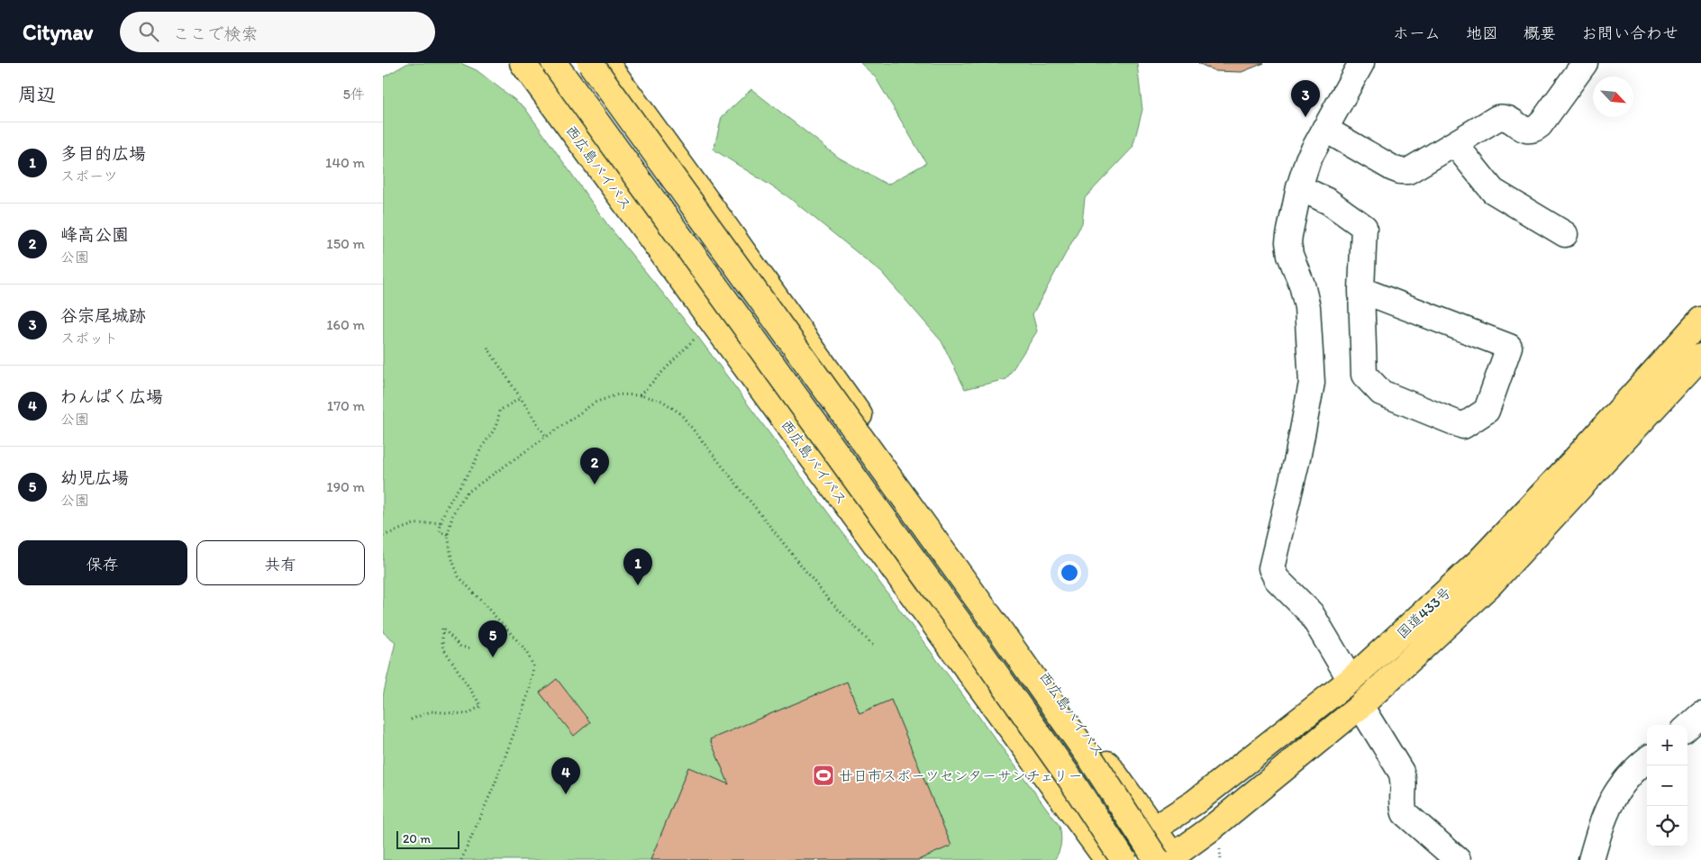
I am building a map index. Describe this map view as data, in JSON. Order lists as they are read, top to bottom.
{
  "streets": {
    "highway": ["西広島バイパス", "国道433号"]
  },
  "crossings": [
    ["西広島バイパス", "国道433号"]
  ],
  "places": {
    "sports": ["廿日市スポーツセンターサンチェリー"]
  },
  "scale_bar": "20 m",
  "north": "bottom right",
  "page": {
    "header": "Citynav",
    "search": "ここで検索",
    "nav": [
      "ホーム",
      "地図",
      "概要",
      "お問い合わせ"
    ],
    "heading": ["周辺", "5件"],
    "pins": [
      "3",
      "2",
      "1",
      "5",
      "4"
    ],
    "list": [
      {
        "mark": "1",
        "name": "多目的広場",
        "note": "スポーツ",
        "value": "140 m"
      },
      {
        "mark": "2",
        "name": "峰高公園",
        "note": "公園",
        "value": "150 m"
      },
      {
        "mark": "3",
        "name": "谷宗尾城跡",
        "note": "スポット",
        "value": "160 m"
      },
      {
        "mark": "4",
        "name": "わんぱく広場",
        "note": "公園",
        "value": "170 m"
      },
      {
        "mark": "5",
        "name": "幼児広場",
        "note": "公園",
        "value": "190 m"
      }
    ],
    "buttons": ["保存", "共有"],
    "map_buttons": ["+", "−"],
    "scale": "20 m"
  }
}
